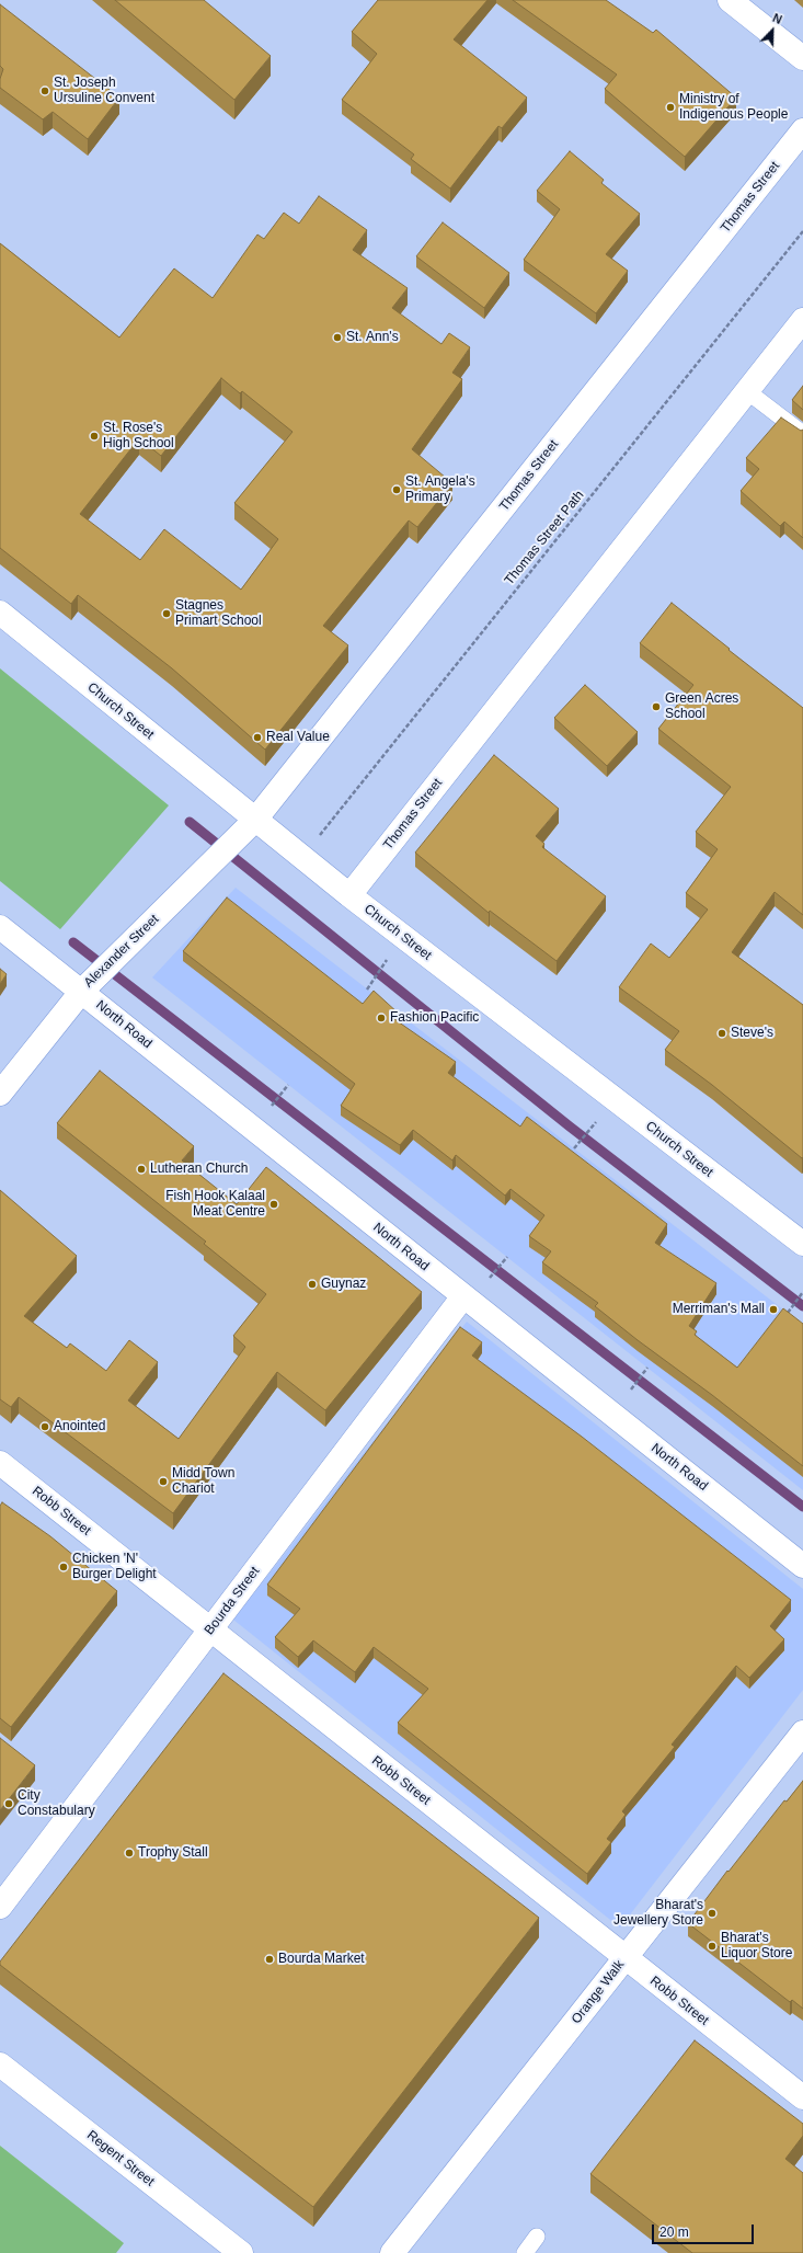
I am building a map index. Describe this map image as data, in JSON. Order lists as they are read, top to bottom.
{
  "streets": {
    "street": [
      "Thomas Street",
      "Church Street",
      "Alexander Street",
      "North Road",
      "Robb Street",
      "Bourda Street",
      "Orange Walk",
      "Regent Street"
    ],
    "path": ["Thomas Street Path"]
  },
  "crossings": [
    ["Thomas Street", "Church Street"],
    ["Thomas Street", "Alexander Street"],
    ["Thomas Street Path", "Church Street"],
    ["Church Street", "Alexander Street"],
    ["Alexander Street", "North Road"],
    ["North Road", "Bourda Street"],
    ["Robb Street", "Bourda Street"],
    ["Robb Street", "Orange Walk"]
  ],
  "places": [
    "St. Joseph Ursuline Convent",
    "Ministry of Indigenous People",
    "St. Ann's",
    "St. Rose's High School",
    "St. Angela's Primary",
    "Stagnes Primart School",
    "Green Acres School",
    "Real Value",
    "Fashion Pacific",
    "Steve's",
    "Lutheran Church",
    "Fish Hook Kalaal Meat Centre",
    "Guynaz",
    "Merriman's Mall",
    "Anointed",
    "Midd Town Chariot",
    "Chicken 'N' Burger Delight",
    "City Constabulary",
    "Trophy Stall",
    "Bharat's Jewellery Store",
    "Bharat's Liquor Store",
    "Bourda Market"
  ],
  "scale_bar": "20 m",
  "north": "top right"
}
